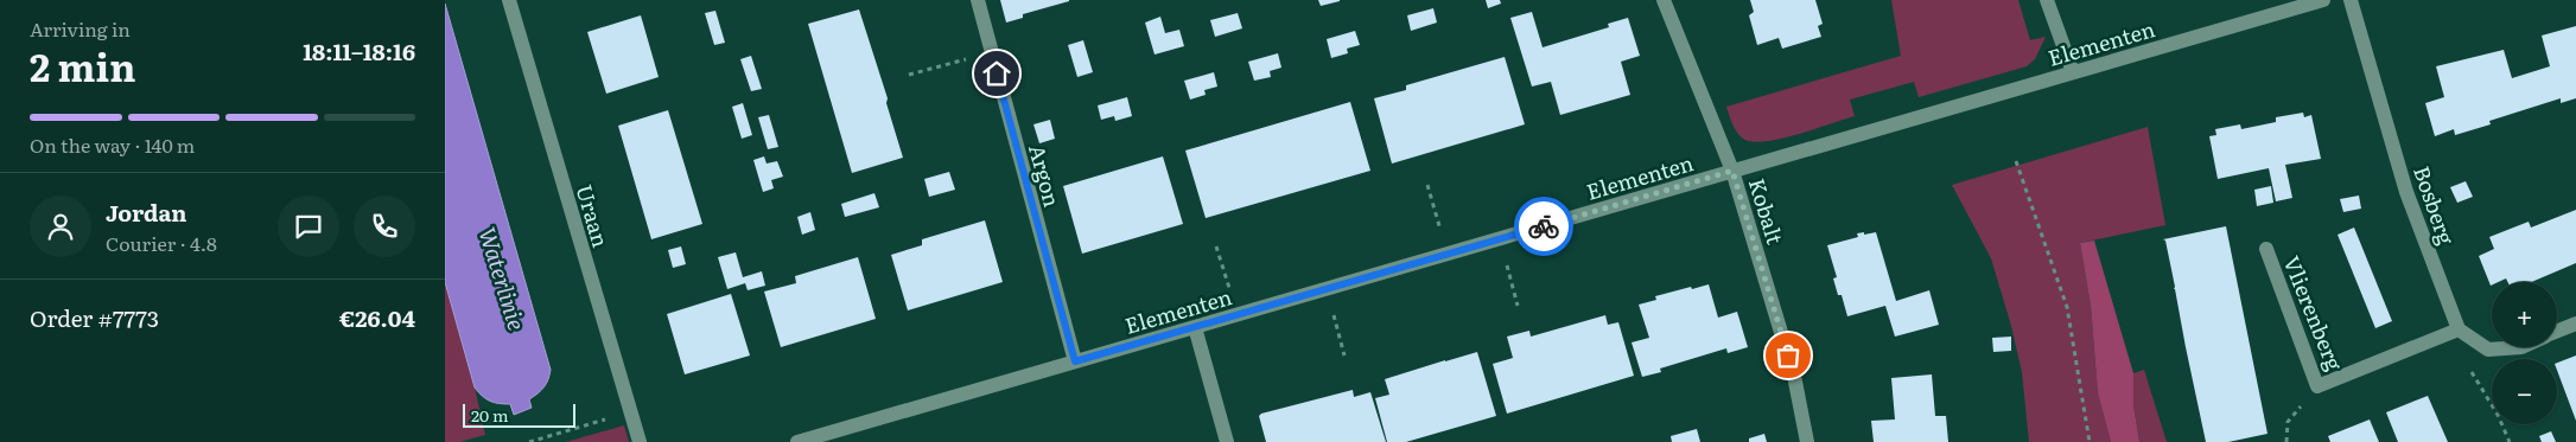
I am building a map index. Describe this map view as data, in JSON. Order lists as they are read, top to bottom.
{
  "streets": {
    "street": [
      "Elementen",
      "Argon",
      "Bosberg",
      "Kobalt",
      "Uraan",
      "Vlierenberg"
    ]
  },
  "crossings": [
    ["Elementen", "Argon"],
    ["Elementen", "Kobalt"],
    ["Bosberg", "Vlierenberg"]
  ],
  "water": ["Waterlinie"],
  "scale_bar": "20 m",
  "page": {
    "heading": ["2 min", "Arriving in", "18:11–18:16"],
    "panel": [
      "Jordan",
      "Courier · 4.8",
      "Order #7773",
      "€26.04"
    ],
    "bar": "On the way · 140 m",
    "map_buttons": ["+", "−"],
    "scale": "20 m"
  }
}
